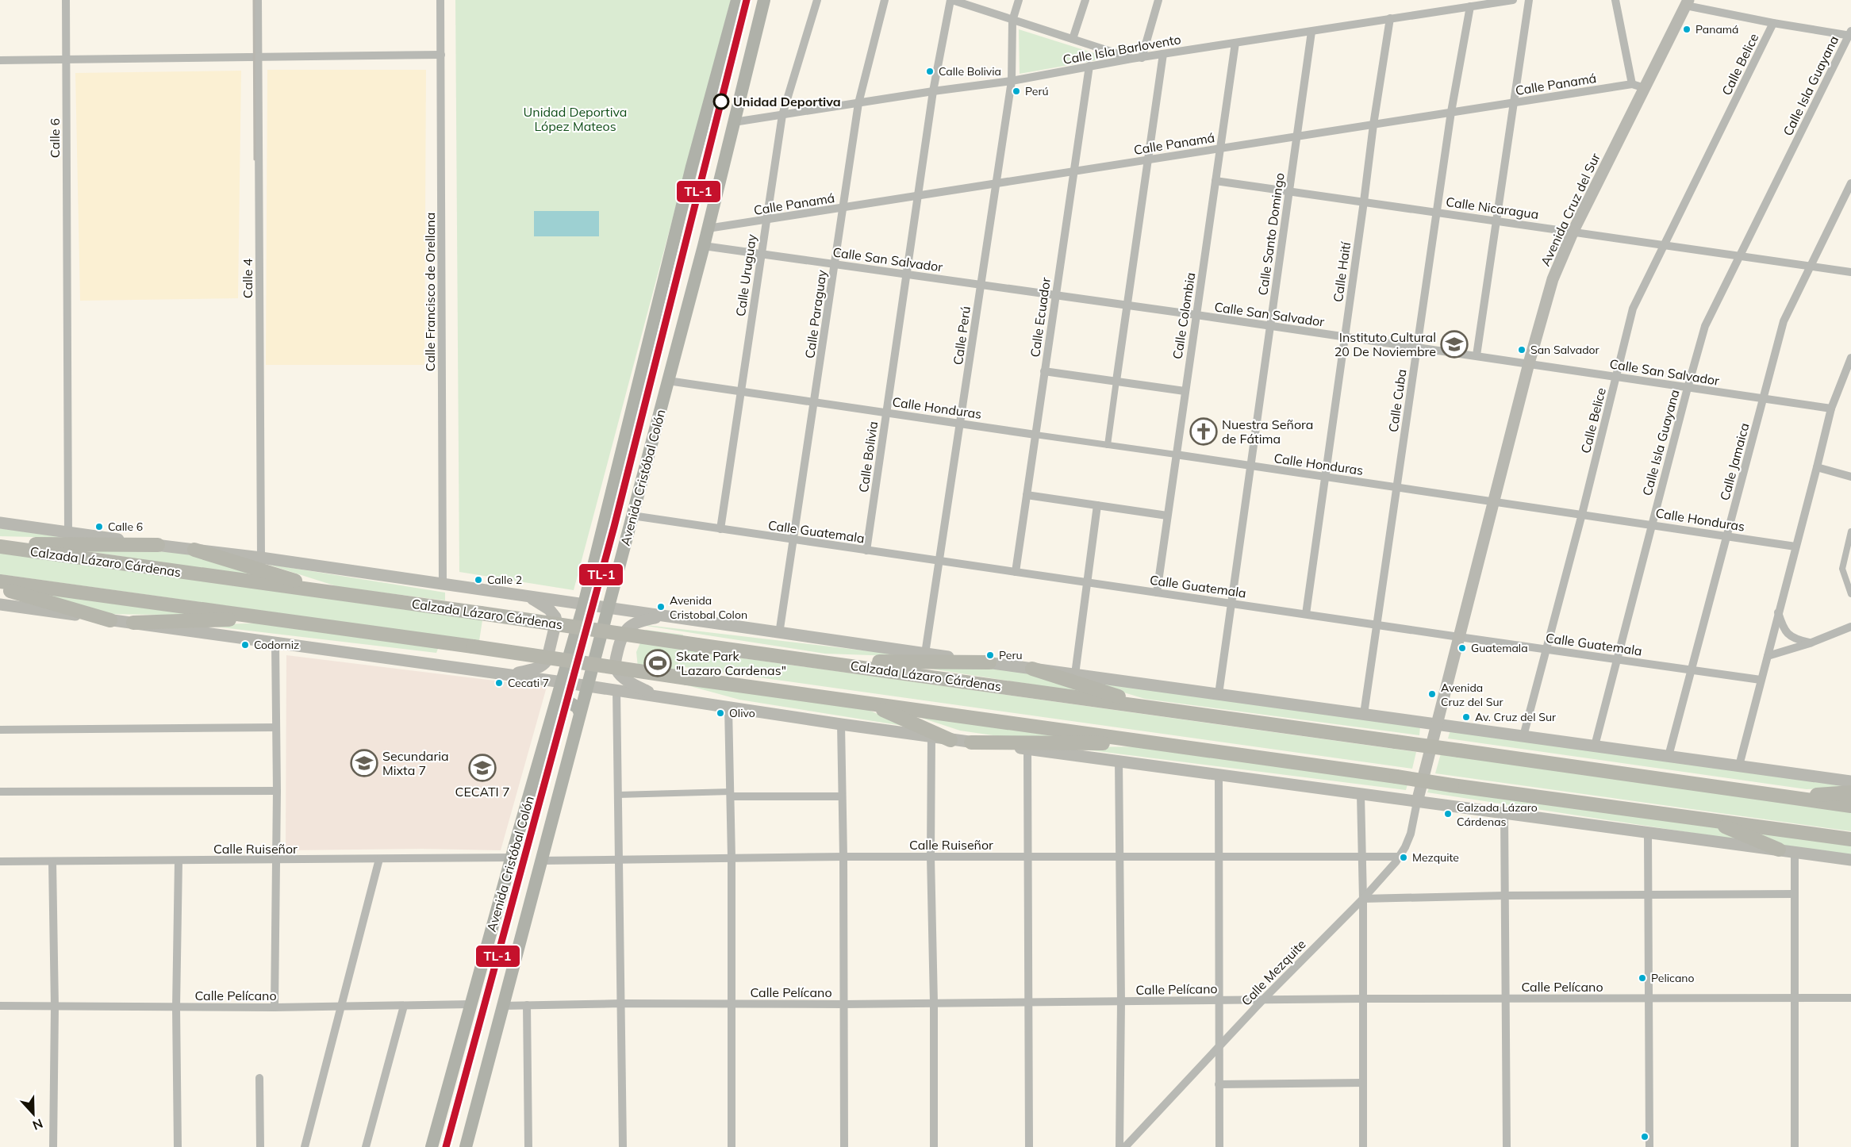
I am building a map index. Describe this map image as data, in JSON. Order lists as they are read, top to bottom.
{
  "streets": {
    "highway": ["Calzada Lázaro Cárdenas"],
    "main road": ["Avenida Cruz del Sur", "Avenida Cristóbal Colón"],
    "street": [
      "Calle Isla Barlovento",
      "Calle Belice",
      "Calle Panamá",
      "Calle Isla Guayana",
      "Calle 6",
      "Calle Nicaragua",
      "Calle Santo Domingo",
      "Calle San Salvador",
      "Calle Haití",
      "Calle Uruguay",
      "Calle 4",
      "Calle Francisco de Orellana",
      "Calle Paraguay",
      "Calle Colombia",
      "Calle Ecuador",
      "Calle Perú",
      "Calle Cuba",
      "Calle Honduras",
      "Calle Bolivia",
      "Calle Jamaica",
      "Calle Guatemala",
      "Calle Ruiseñor",
      "Calle Mezquite",
      "Calle Pelícano"
    ]
  },
  "crossings": [
    ["Calle Isla Barlovento", "Calle Santo Domingo"],
    ["Calle Isla Barlovento", "Calle Haití"],
    ["Calle Isla Barlovento", "Calle Uruguay"],
    ["Calle Isla Barlovento", "Calle Paraguay"],
    ["Calle Isla Barlovento", "Calle Colombia"],
    ["Calle Isla Barlovento", "Calle Ecuador"],
    ["Calle Isla Barlovento", "Calle Perú"],
    ["Calle Isla Barlovento", "Calle Cuba"],
    ["Calle Isla Barlovento", "Calle Bolivia"],
    ["Calle Isla Barlovento", "Avenida Cristóbal Colón"],
    ["Calle Belice", "Calle Nicaragua"],
    ["Calle Belice", "Calle San Salvador"],
    ["Calle Belice", "Calle Honduras"],
    ["Calle Belice", "Calle Guatemala"],
    ["Calle Belice", "Calzada Lázaro Cárdenas"],
    ["Calle Panamá", "Avenida Cruz del Sur"],
    ["Calle Panamá", "Calle Santo Domingo"],
    ["Calle Panamá", "Calle Haití"],
    ["Calle Panamá", "Calle Uruguay"],
    ["Calle Panamá", "Calle Paraguay"],
    ["Calle Panamá", "Calle Colombia"],
    ["Calle Panamá", "Calle Ecuador"],
    ["Calle Panamá", "Calle Perú"],
    ["Calle Panamá", "Calle Cuba"],
    ["Calle Panamá", "Calle Bolivia"],
    ["Calle Panamá", "Avenida Cristóbal Colón"],
    ["Calle Isla Guayana", "Calle Nicaragua"],
    ["Calle Isla Guayana", "Calle San Salvador"],
    ["Calle Isla Guayana", "Calle Honduras"],
    ["Calle Isla Guayana", "Calle Guatemala"],
    ["Calle Isla Guayana", "Calzada Lázaro Cárdenas"],
    ["Calle 6", "Calzada Lázaro Cárdenas"],
    ["Calle Nicaragua", "Avenida Cruz del Sur"],
    ["Calle Nicaragua", "Calle Santo Domingo"],
    ["Calle Nicaragua", "Calle Haití"],
    ["Calle Nicaragua", "Calle Colombia"],
    ["Calle Nicaragua", "Calle Cuba"],
    ["Calle Nicaragua", "Calle Jamaica"],
    ["Avenida Cruz del Sur", "Calle San Salvador"],
    ["Avenida Cruz del Sur", "Calle Honduras"],
    ["Avenida Cruz del Sur", "Calle Guatemala"],
    ["Avenida Cruz del Sur", "Calzada Lázaro Cárdenas"],
    ["Avenida Cruz del Sur", "Calle Mezquite"],
    ["Calle Santo Domingo", "Calle San Salvador"],
    ["Calle Santo Domingo", "Calle Honduras"],
    ["Calle Santo Domingo", "Calle Guatemala"],
    ["Calle Santo Domingo", "Calzada Lázaro Cárdenas"],
    ["Calle San Salvador", "Calle Haití"],
    ["Calle San Salvador", "Calle Uruguay"],
    ["Calle San Salvador", "Calle Paraguay"],
    ["Calle San Salvador", "Calle Colombia"],
    ["Calle San Salvador", "Calle Ecuador"],
    ["Calle San Salvador", "Calle Perú"],
    ["Calle San Salvador", "Calle Cuba"],
    ["Calle San Salvador", "Calle Bolivia"],
    ["Calle San Salvador", "Calle Jamaica"],
    ["Calle San Salvador", "Avenida Cristóbal Colón"],
    ["Calle Haití", "Calle Honduras"],
    ["Calle Haití", "Calle Guatemala"],
    ["Calle Uruguay", "Calle Honduras"],
    ["Calle Uruguay", "Calle Guatemala"],
    ["Calle 4", "Calzada Lázaro Cárdenas"],
    ["Calle Francisco de Orellana", "Calzada Lázaro Cárdenas"],
    ["Calle Paraguay", "Calle Honduras"],
    ["Calle Paraguay", "Calle Guatemala"],
    ["Calle Paraguay", "Calzada Lázaro Cárdenas"],
    ["Calle Colombia", "Calle Honduras"],
    ["Calle Colombia", "Calle Guatemala"],
    ["Calle Ecuador", "Calle Honduras"],
    ["Calle Ecuador", "Calle Guatemala"],
    ["Calle Perú", "Calle Honduras"],
    ["Calle Perú", "Calle Guatemala"],
    ["Calle Perú", "Calzada Lázaro Cárdenas"],
    ["Calle Cuba", "Calle Honduras"],
    ["Calle Cuba", "Calle Guatemala"],
    ["Calle Cuba", "Calzada Lázaro Cárdenas"],
    ["Calle Honduras", "Calle Bolivia"],
    ["Calle Honduras", "Calle Jamaica"],
    ["Calle Honduras", "Avenida Cristóbal Colón"],
    ["Calle Bolivia", "Calle Guatemala"],
    ["Calle Jamaica", "Calle Guatemala"],
    ["Calle Jamaica", "Calzada Lázaro Cárdenas"],
    ["Avenida Cristóbal Colón", "Calle Guatemala"],
    ["Avenida Cristóbal Colón", "Calzada Lázaro Cárdenas"],
    ["Avenida Cristóbal Colón", "Calle Ruiseñor"],
    ["Avenida Cristóbal Colón", "Calle Pelícano"],
    ["Calle Ruiseñor", "Calle Mezquite"],
    ["Calle Mezquite", "Calle Pelícano"]
  ],
  "parks": ["Unidad Deportiva López Mateos"],
  "places": {
    "other": [
      "Panamá",
      "Calle Bolivia",
      "Perú",
      "Unidad Deportiva",
      "San Salvador",
      "Calle 6",
      "Calle 2",
      "Avenida Cristobal Colon",
      "Codorniz",
      "Guatemala",
      "Peru",
      "Cecati 7",
      "Avenida Cruz del Sur",
      "Olivo",
      "Av. Cruz del Sur",
      "Calzada Lázaro Cárdenas",
      "Mezquite",
      "Pelicano"
    ],
    "school or university": ["Instituto Cultural 20 De Noviembre", "Secundaria Mixta 7", "CECATI 7"],
    "church": ["Nuestra Señora de Fátima"],
    "sports": ["Skate Park \"Lazaro Cardenas\""]
  },
  "lines": ["transit line TL-1"],
  "north": "bottom"
}
